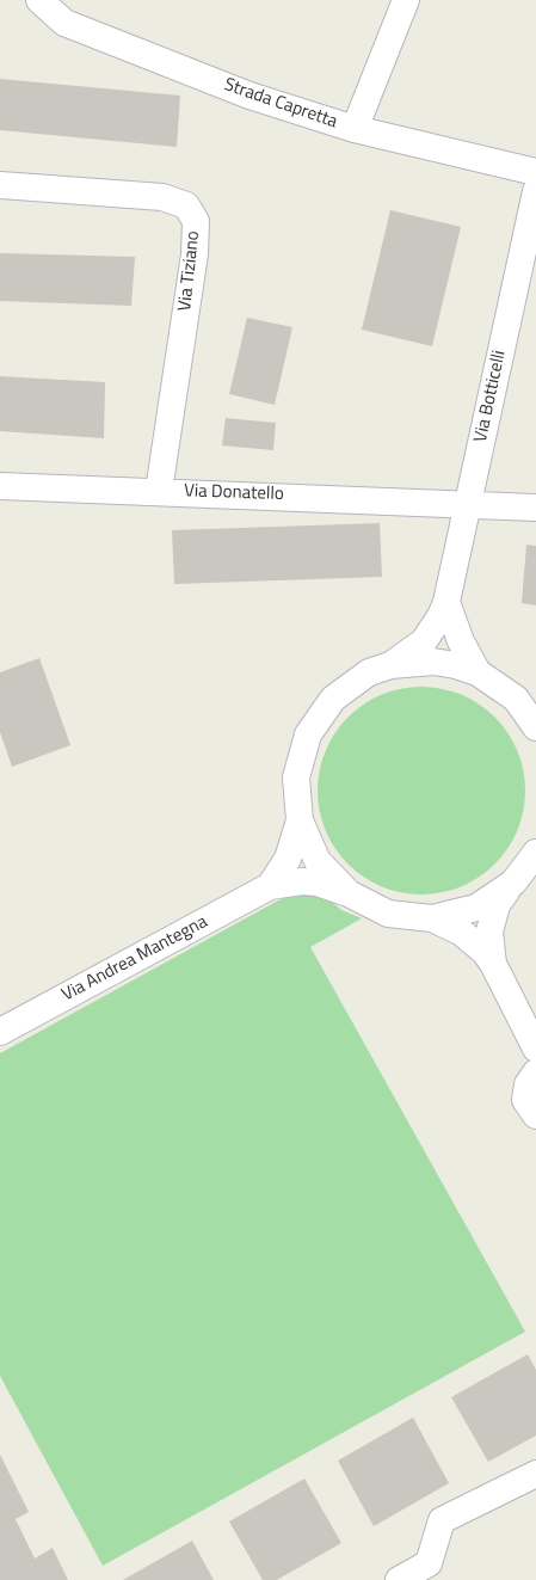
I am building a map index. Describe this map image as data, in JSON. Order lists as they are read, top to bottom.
{
  "streets": {
    "street": [
      "Strada Capretta",
      "Via Tiziano",
      "Via Botticelli",
      "Via Donatello",
      "Via Andrea Mantegna"
    ]
  },
  "crossings": [
    ["Via Tiziano", "Via Donatello"],
    ["Via Botticelli", "Via Donatello"]
  ]
}
